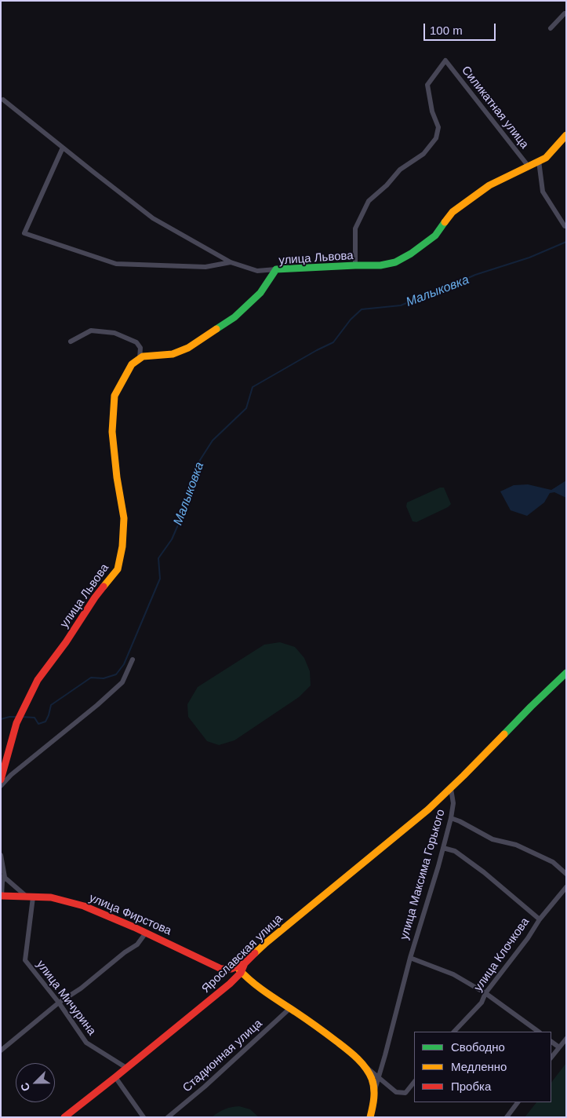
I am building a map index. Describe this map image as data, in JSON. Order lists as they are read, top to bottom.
{
  "streets": {
    "street": [
      "Силикатная улица",
      "улица Львова",
      "улица Максима Горького",
      "улица Фирстова",
      "Ярославская улица",
      "улица Клочкова",
      "улица Мичурина",
      "Стадионная улица"
    ]
  },
  "crossings": [
    ["Силикатная улица", "улица Львова"],
    ["улица Максима Горького", "Ярославская улица"],
    ["улица Фирстова", "Ярославская улица"],
    ["улица Фирстова", "улица Мичурина"],
    ["Ярославская улица", "улица Мичурина"]
  ],
  "water": ["Малыковка"],
  "legend": ["Свободно", "Медленно", "Пробка"],
  "scale_bar": "100 m",
  "north": "bottom left"
}
